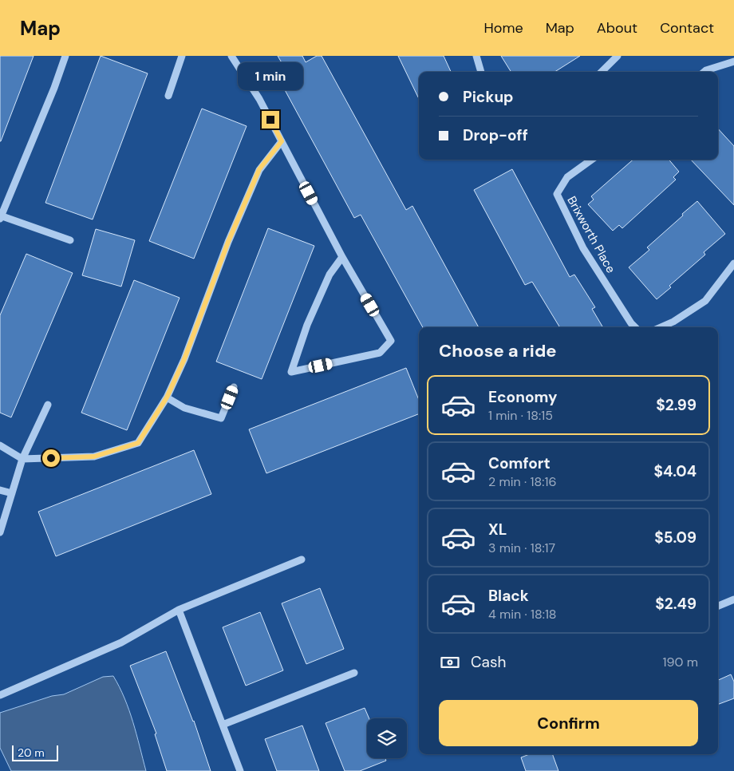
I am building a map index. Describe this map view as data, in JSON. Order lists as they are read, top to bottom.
{
  "streets": {
    "street": ["Brixworth Place"]
  },
  "scale_bar": "20 m",
  "page": {
    "header": "Map",
    "nav": [
      "Home",
      "Map",
      "About",
      "Contact"
    ],
    "bubble": "1 min",
    "banner": ["Pickup", "Drop-off"],
    "heading": "Choose a ride",
    "list": [
      {
        "name": "Economy",
        "note": "1 min · 18:15",
        "value": "$2.99"
      },
      {
        "name": "Comfort",
        "note": "2 min · 18:16",
        "value": "$4.04"
      },
      {
        "name": "XL",
        "note": "3 min · 18:17",
        "value": "$5.09"
      },
      {
        "name": "Black",
        "note": "4 min · 18:18",
        "value": "$2.49"
      }
    ],
    "pay": ["Cash", "190 m"],
    "buttons": "Confirm",
    "scale": "20 m"
  }
}
